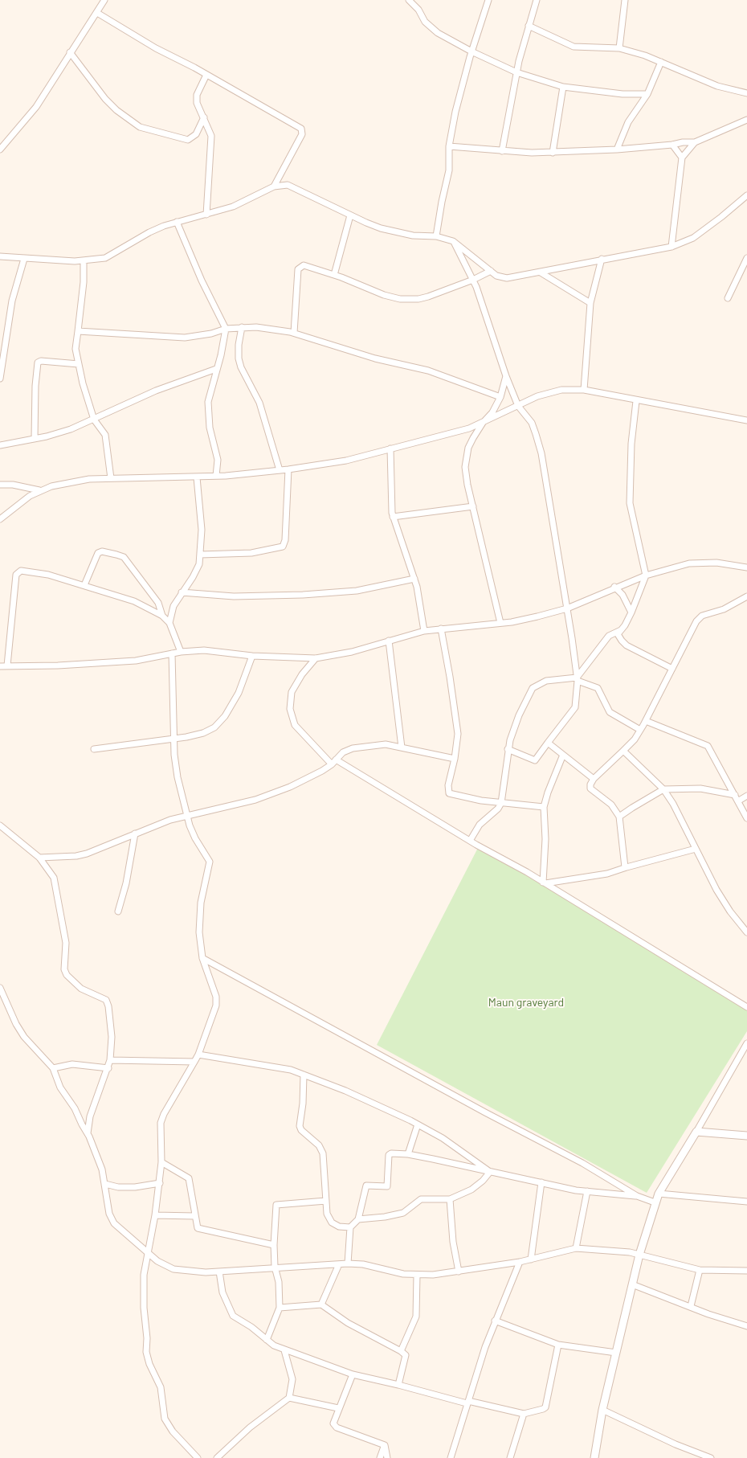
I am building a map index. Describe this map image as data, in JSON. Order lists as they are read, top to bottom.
{
  "parks": ["Maun graveyard"]
}
